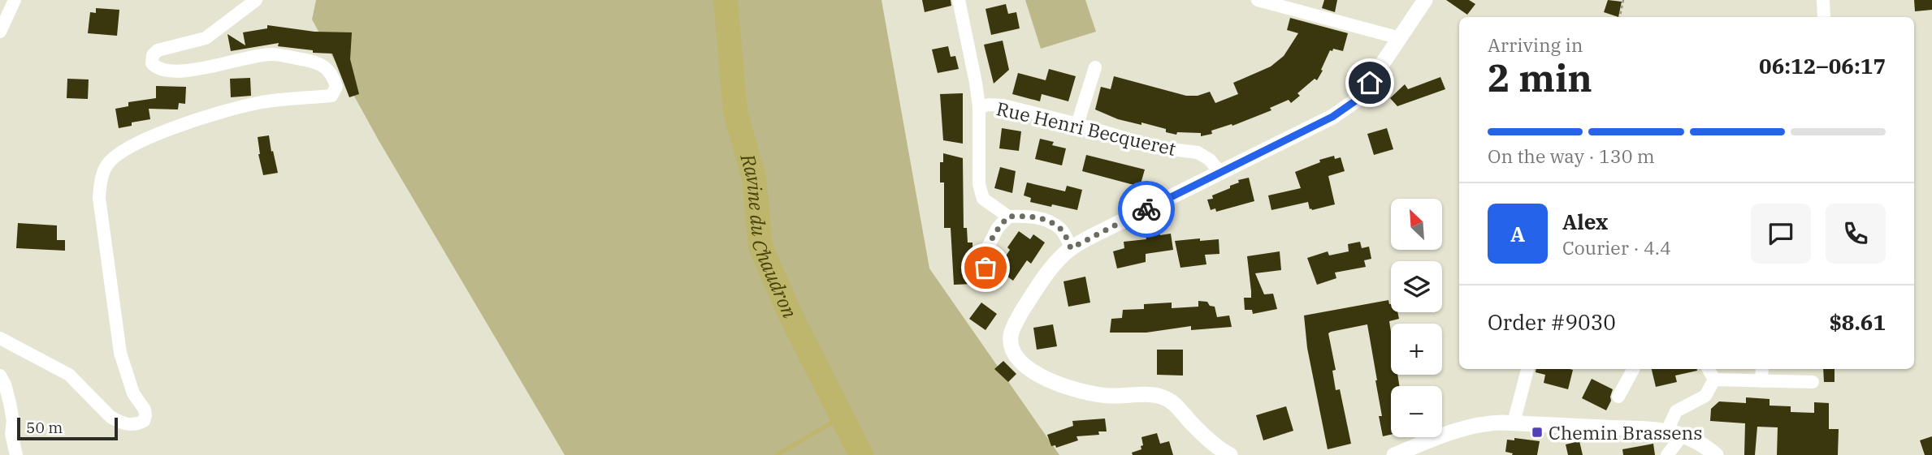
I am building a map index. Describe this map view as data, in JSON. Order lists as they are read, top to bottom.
{
  "streets": {
    "street": ["Rue Henri Becqueret"]
  },
  "water": ["Ravine du Chaudron"],
  "places": {
    "transit": ["Chemin Brassens"]
  },
  "scale_bar": "50 m",
  "north": "top left",
  "page": {
    "heading": ["2 min", "Arriving in", "06:12–06:17"],
    "panel": [
      "Alex",
      "Courier · 4.4",
      "Order #9030",
      "$8.61"
    ],
    "bar": "On the way · 130 m",
    "map_buttons": ["+", "−"],
    "round": "A",
    "scale": "50 m"
  }
}
